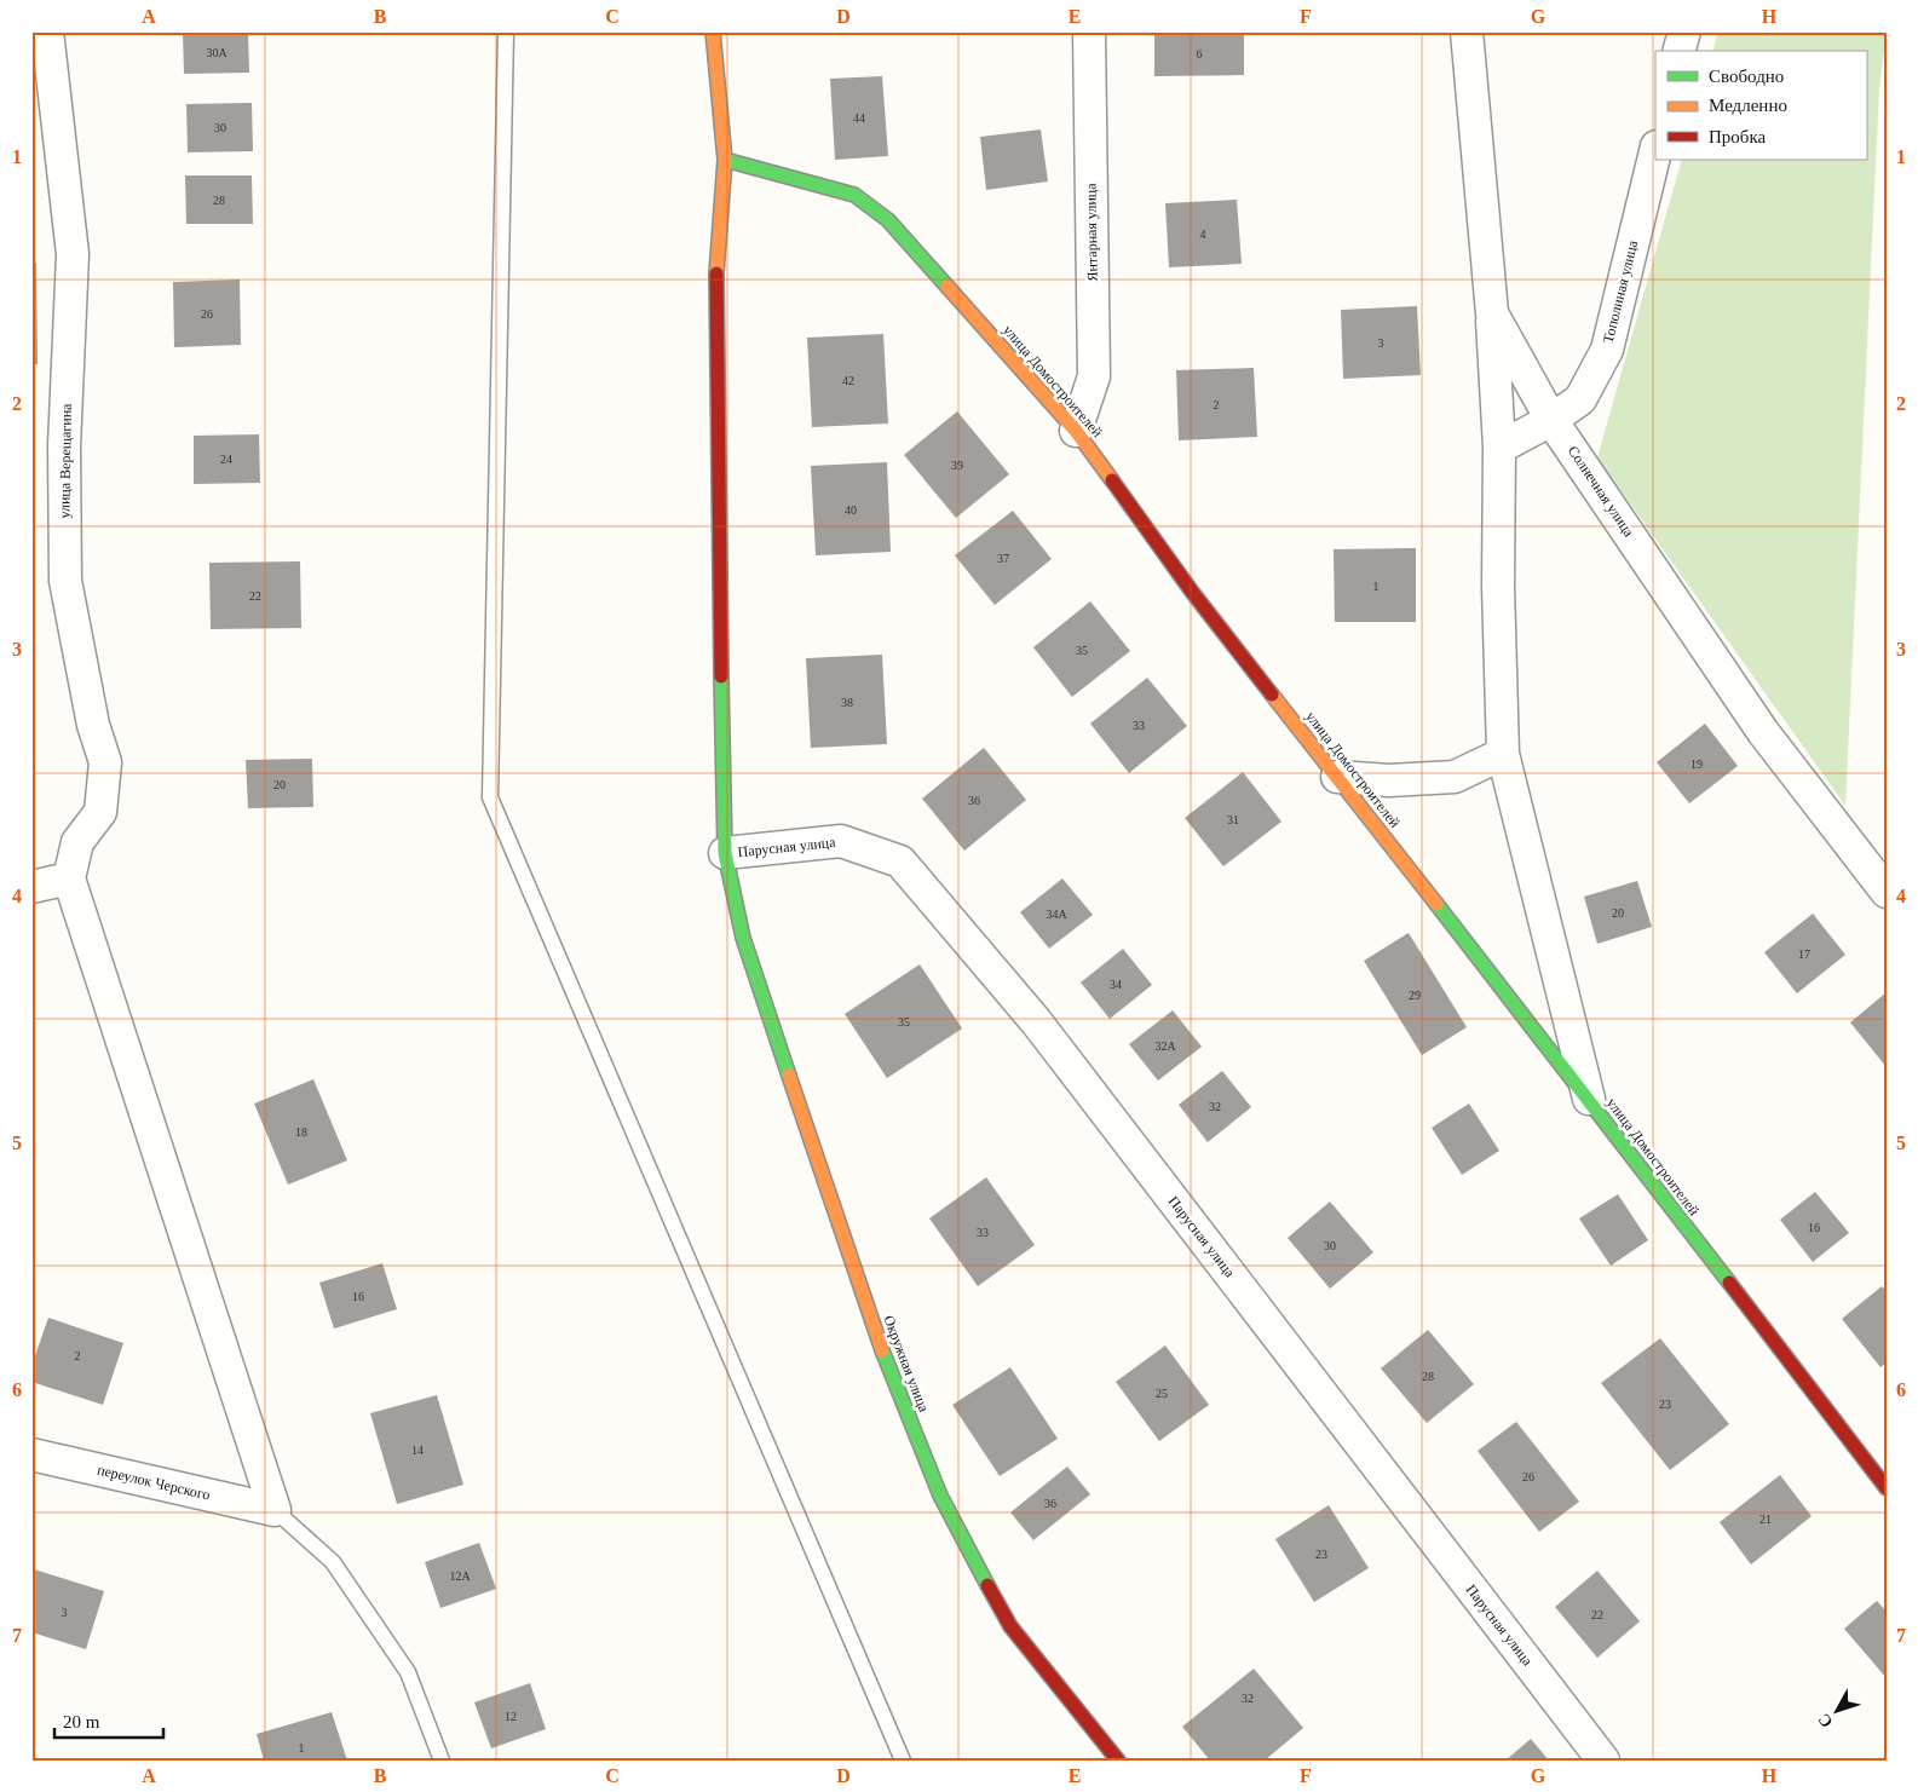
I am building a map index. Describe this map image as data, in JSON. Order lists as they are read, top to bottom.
{
  "streets": {
    "street": [
      "Янтарная улица",
      "Тополиная улица",
      "улица Домостроителей",
      "улица Верещагина",
      "Солнечная улица",
      "Парусная улица",
      "Окружная улица",
      "переулок Черского"
    ]
  },
  "crossings": [
    ["Янтарная улица", "улица Домостроителей"],
    ["Тополиная улица", "Солнечная улица"],
    ["улица Домостроителей", "Окружная улица"],
    ["Парусная улица", "Окружная улица"]
  ],
  "house_numbers": [
    "30А",
    "6",
    "44",
    "30",
    "28",
    "4",
    "26",
    "3",
    "42",
    "2",
    "24",
    "39",
    "40",
    "37",
    "1",
    "22",
    "35",
    "38",
    "33",
    "19",
    "20",
    "36",
    "31",
    "20",
    "34А",
    "17",
    "34",
    "29",
    "35",
    "32А",
    "32",
    "18",
    "16",
    "33",
    "30",
    "16",
    "2",
    "28",
    "25",
    "23",
    "14",
    "26",
    "36",
    "21",
    "23",
    "12А",
    "3",
    "22",
    "32",
    "12",
    "1"
  ],
  "legend": ["Свободно", "Медленно", "Пробка"],
  "scale_bar": "20 m",
  "north": "bottom left",
  "grid": {
    "columns": [
      "A",
      "B",
      "C",
      "D",
      "E",
      "F",
      "G",
      "H"
    ],
    "rows": [
      "1",
      "2",
      "3",
      "4",
      "5",
      "6",
      "7"
    ]
  }
}
